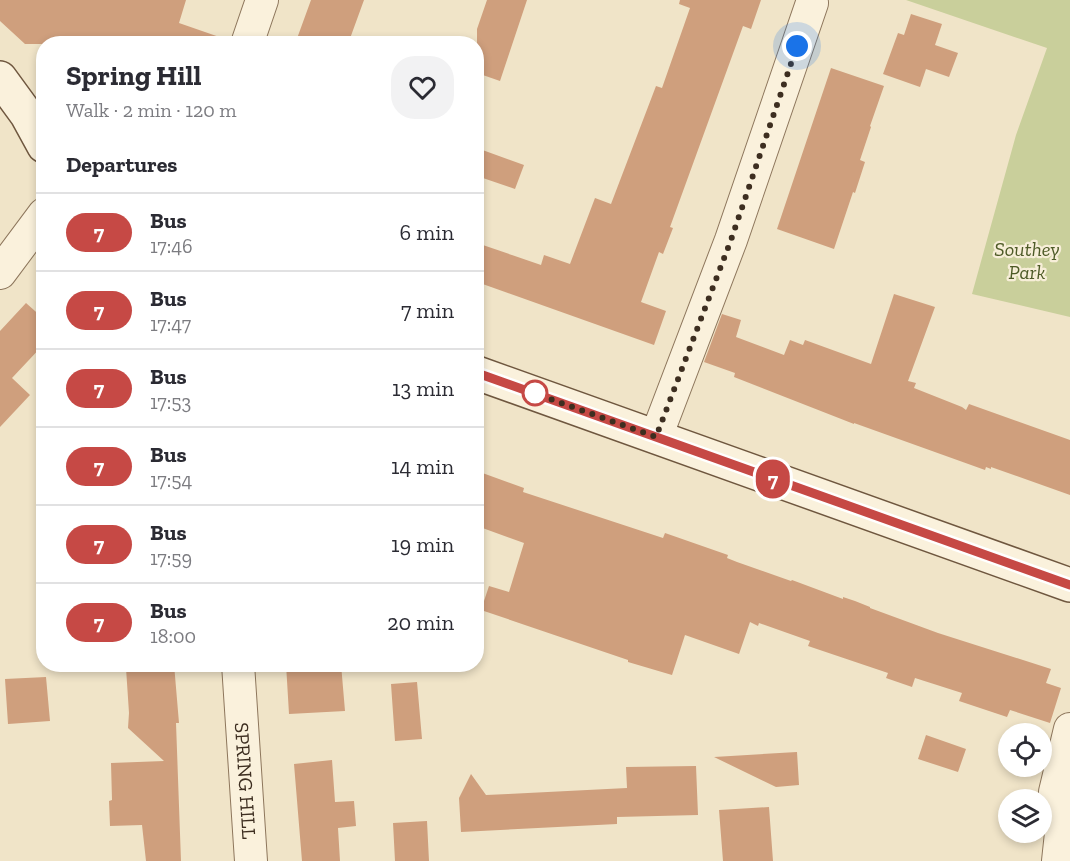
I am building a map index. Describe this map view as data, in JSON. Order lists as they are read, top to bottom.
{
  "streets": {
    "street": ["SPRING HILL"]
  },
  "parks": ["Southey Park"],
  "lines": ["bus line 7"],
  "page": {
    "on_map": "7",
    "heading": [
      ["Spring Hill", "Walk · 2 min · 120 m"],
      "Departures"
    ],
    "list": [
      {
        "mark": "7",
        "name": "Bus",
        "note": "17:46",
        "value": "6 min"
      },
      {
        "mark": "7",
        "name": "Bus",
        "note": "17:47",
        "value": "7 min"
      },
      {
        "mark": "7",
        "name": "Bus",
        "note": "17:53",
        "value": "13 min"
      },
      {
        "mark": "7",
        "name": "Bus",
        "note": "17:54",
        "value": "14 min"
      },
      {
        "mark": "7",
        "name": "Bus",
        "note": "17:59",
        "value": "19 min"
      },
      {
        "mark": "7",
        "name": "Bus",
        "note": "18:00",
        "value": "20 min"
      }
    ]
  }
}
